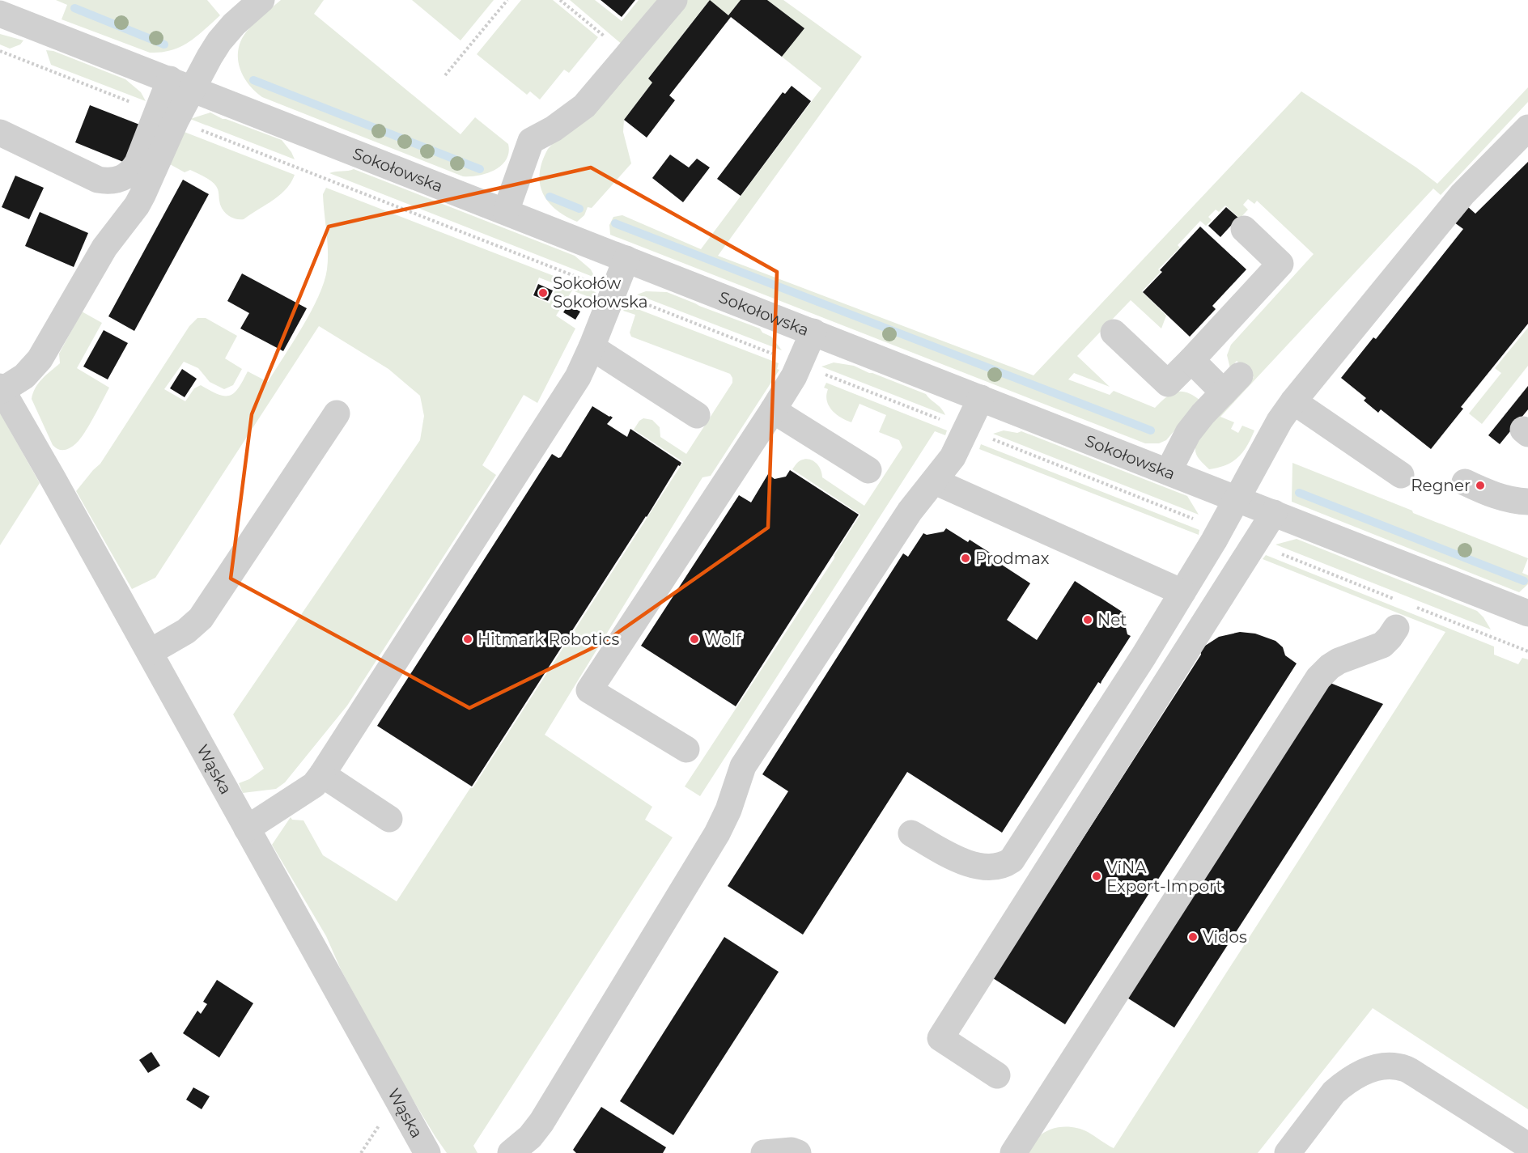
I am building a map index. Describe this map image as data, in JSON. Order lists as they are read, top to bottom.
{
  "streets": {
    "street": ["Sokołowska", "Wąska"]
  },
  "places": [
    "Sokołów Sokołowska",
    "Regner",
    "Prodmax",
    "Net",
    "Hitmark Robotics",
    "Wolf",
    "ViNA Export-Import",
    "Vidos"
  ]
}
